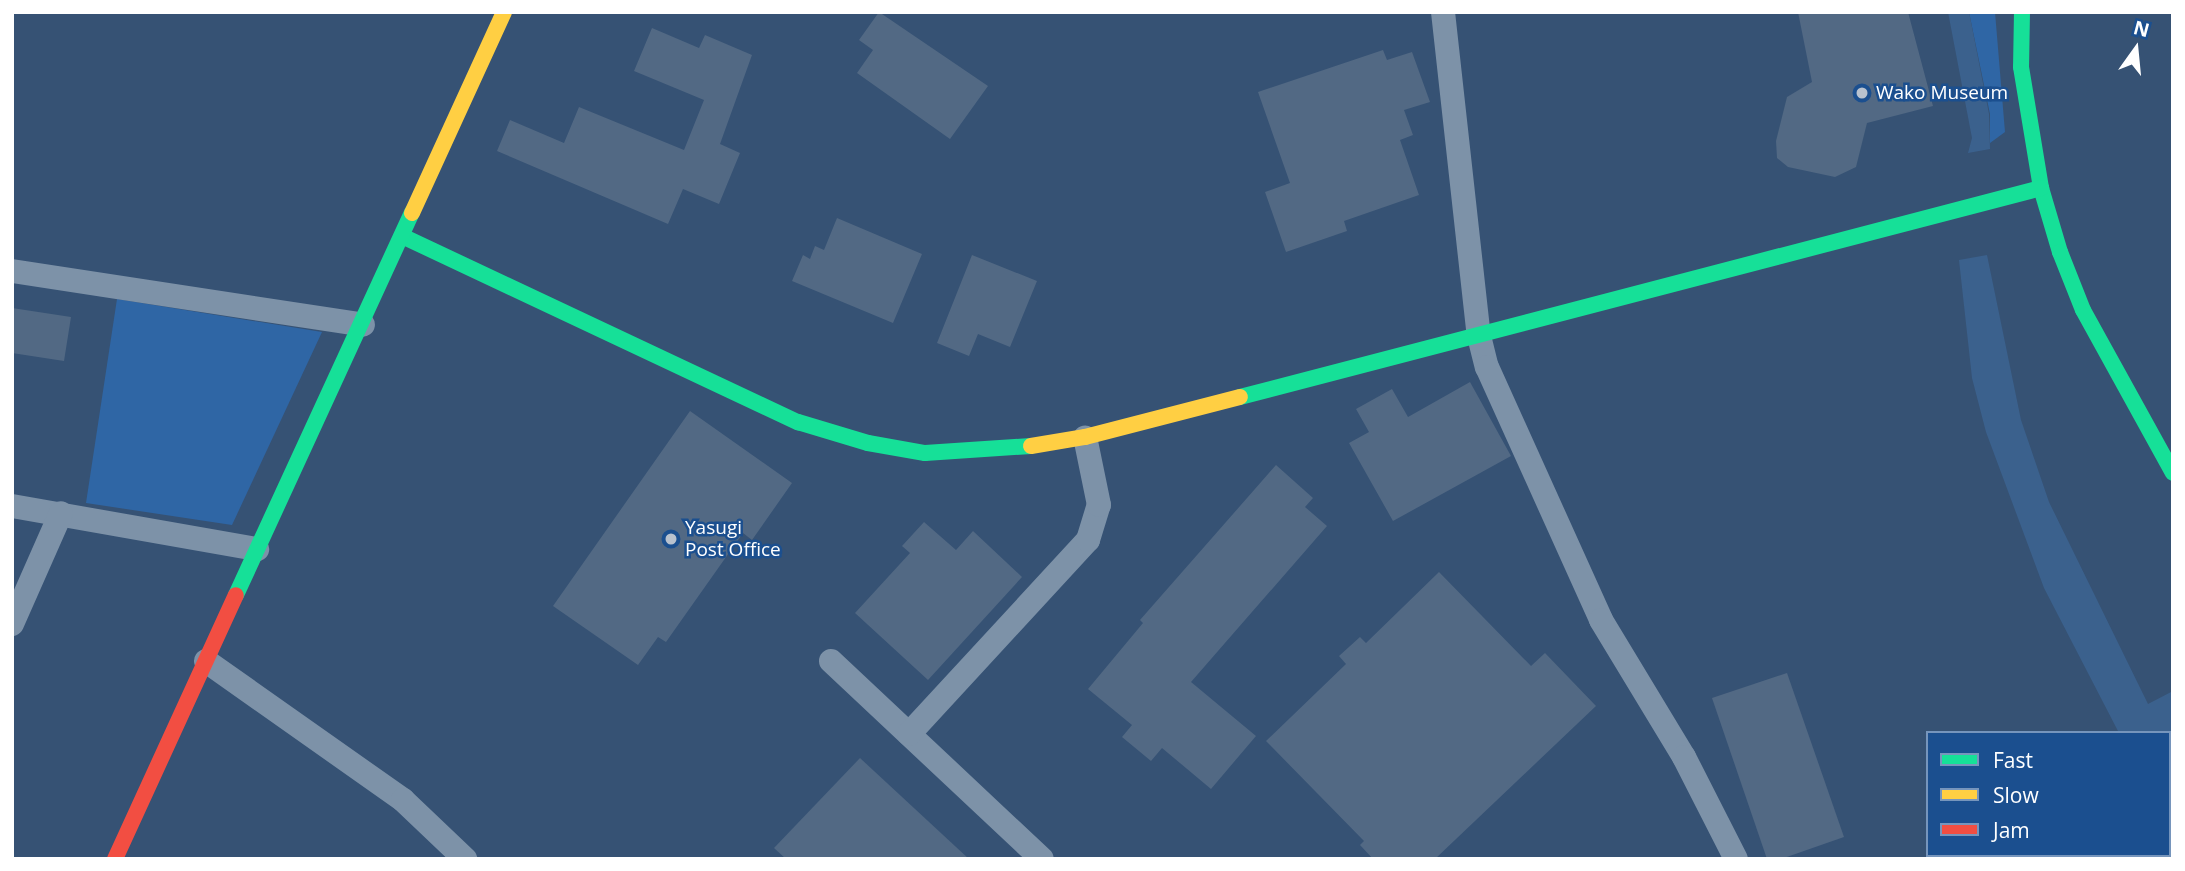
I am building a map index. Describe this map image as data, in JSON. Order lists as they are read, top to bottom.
{
  "places": ["Wako Museum", "Yasugi Post Office"],
  "legend": ["Fast", "Slow", "Jam"],
  "north": "top"
}
